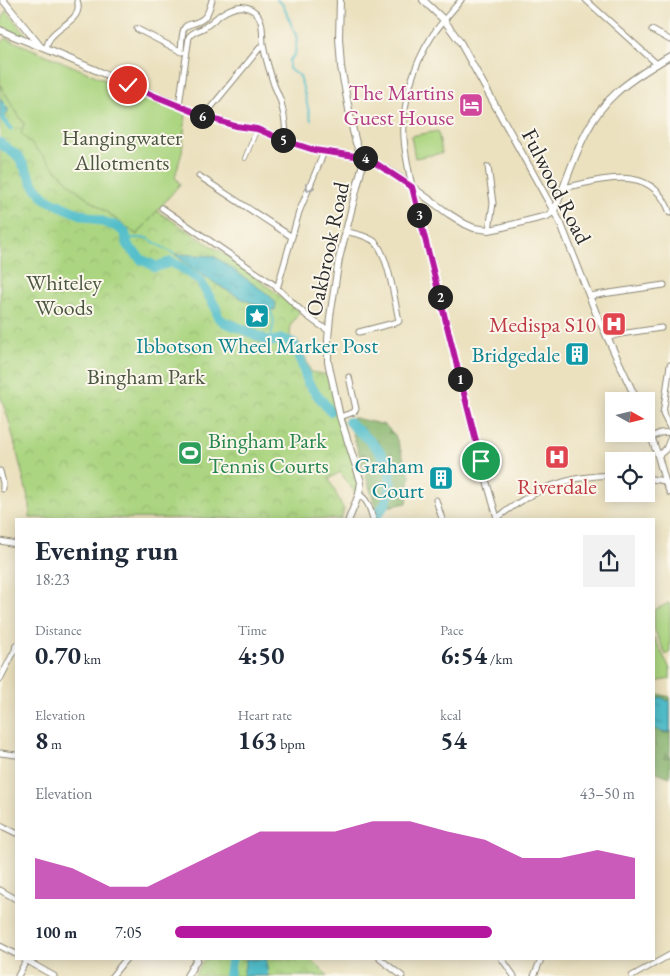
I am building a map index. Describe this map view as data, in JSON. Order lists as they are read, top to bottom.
{
  "streets": {
    "street": ["Fulwood Road", "Oakbrook Road"]
  },
  "parks": ["Hangingwater Allotments", "Whiteley Woods", "Bingham Park"],
  "places": {
    "hotel": ["The Martins Guest House"],
    "place": ["Ibbotson Wheel Marker Post"],
    "hospital": ["Medispa S10", "Riverdale"],
    "building": ["Bridgedale", "Graham Court"],
    "sports": ["Bingham Park Tennis Courts"]
  },
  "north": "right",
  "page": {
    "pins": [
      "6",
      "5",
      "4",
      "3",
      "2",
      "1"
    ],
    "heading": ["Evening run", "18:23"],
    "stats": [
      ["Distance", "0.70 km"],
      ["Time", "4:50"],
      ["Pace", "6:54 /km"],
      ["Elevation", "8 m"],
      ["Heart rate", "163 bpm"],
      ["kcal", "54"]
    ],
    "chart": ["Elevation", "43–50 m"],
    "list": [
      {
        "name": "100 m",
        "note": "7:05"
      }
    ]
  }
}
